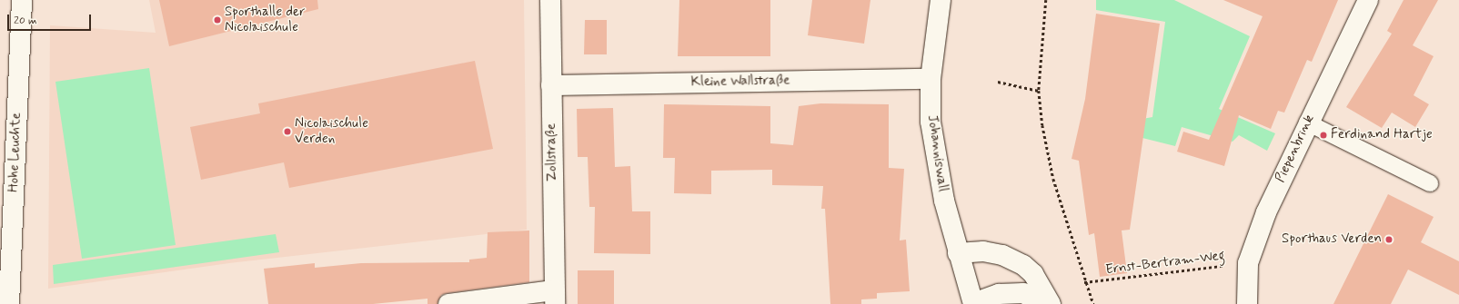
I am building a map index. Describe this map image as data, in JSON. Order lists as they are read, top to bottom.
{
  "streets": {
    "street": [
      "Kleine Wallstraße",
      "Piepenbrink",
      "Hohe Leuchte",
      "Zollstraße",
      "Johanniswall"
    ],
    "path": ["Ernst-Bertram-Weg"]
  },
  "crossings": [
    ["Kleine Wallstraße", "Zollstraße"],
    ["Kleine Wallstraße", "Johanniswall"],
    ["Piepenbrink", "Ernst-Bertram-Weg"]
  ],
  "places": [
    "Sporthalle der Nicolaischule",
    "Nicolaischule Verden",
    "Ferdinand Hartje",
    "Sporthaus Verden"
  ],
  "scale_bar": "20 m"
}
